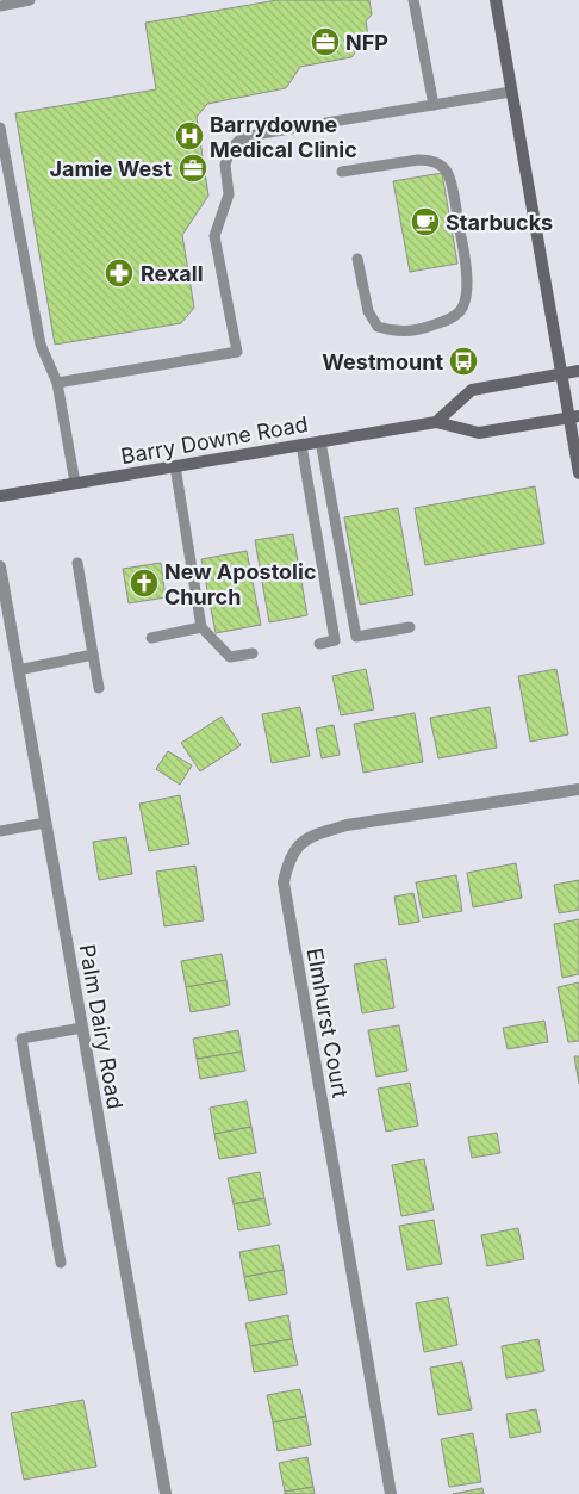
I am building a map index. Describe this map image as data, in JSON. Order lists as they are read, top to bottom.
{
  "streets": {
    "main road": ["Barry Downe Road"],
    "street": ["Elmhurst Court", "Palm Dairy Road"]
  },
  "places": {
    "office": ["NFP", "Jamie West"],
    "hospital": ["Barrydowne Medical Clinic"],
    "cafe": ["Starbucks"],
    "pharmacy": ["Rexall"],
    "bus stop": ["Westmount"],
    "church": ["New Apostolic Church"]
  }
}
